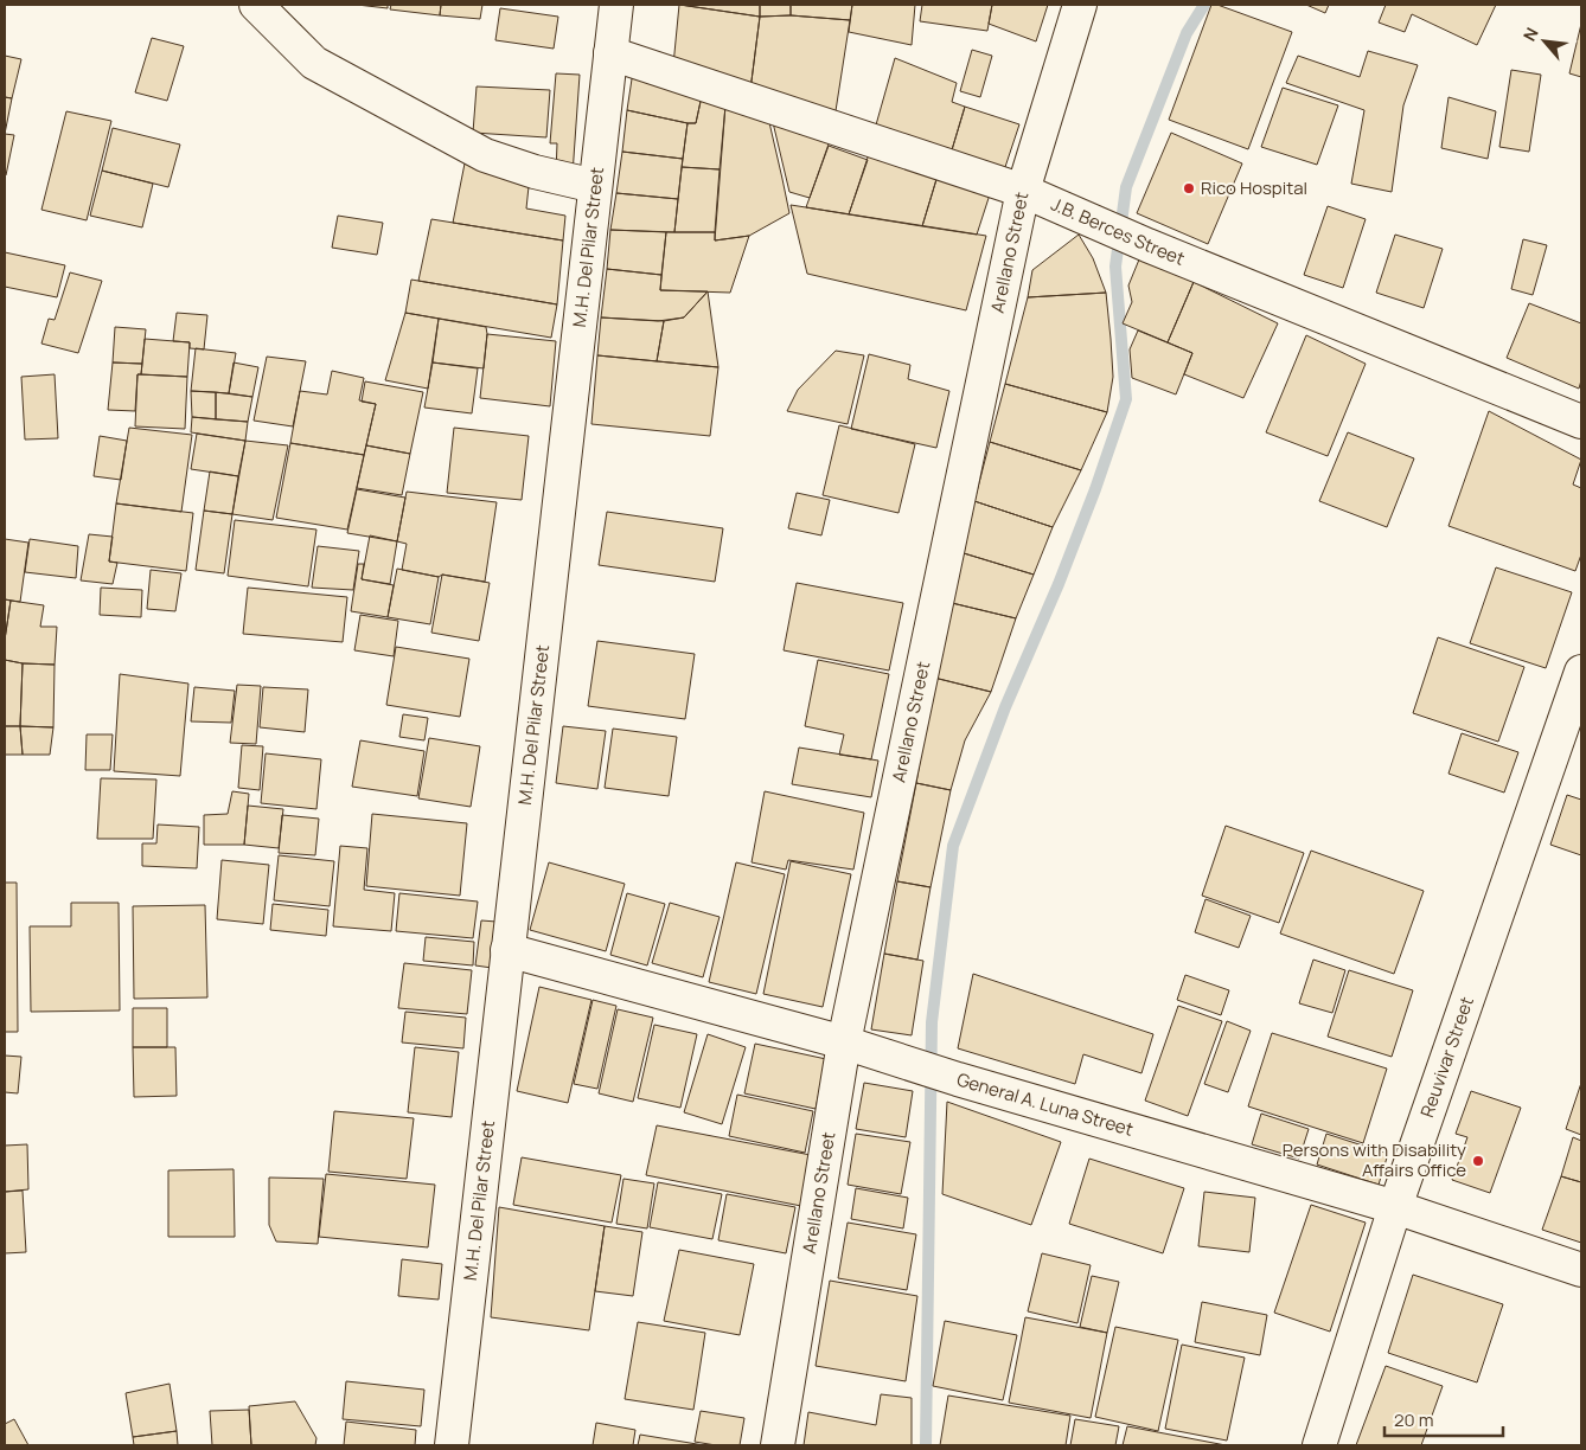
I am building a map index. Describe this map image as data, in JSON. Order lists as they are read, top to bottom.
{
  "streets": {
    "street": [
      "J.B. Berces Street",
      "M.H. Del Pilar Street",
      "Arellano Street",
      "Reuvivar Street",
      "General A. Luna Street"
    ]
  },
  "crossings": [
    ["J.B. Berces Street", "M.H. Del Pilar Street"],
    ["J.B. Berces Street", "Arellano Street"],
    ["M.H. Del Pilar Street", "General A. Luna Street"],
    ["Arellano Street", "General A. Luna Street"],
    ["Reuvivar Street", "General A. Luna Street"]
  ],
  "places": ["Rico Hospital", "Persons with Disability Affairs Office"],
  "scale_bar": "20 m",
  "north": "top left"
}
